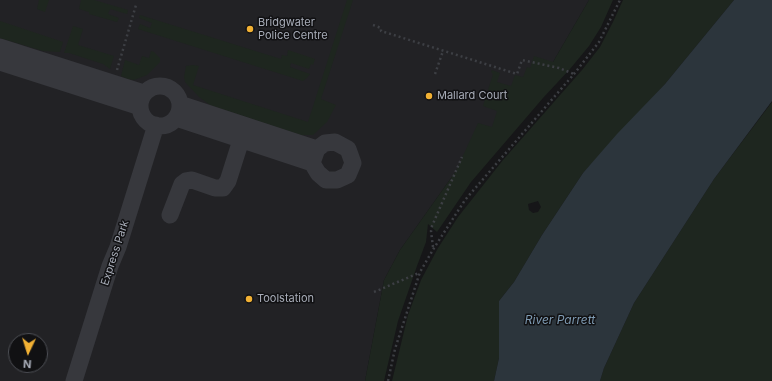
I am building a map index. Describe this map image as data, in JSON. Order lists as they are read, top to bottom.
{
  "streets": {
    "street": ["Express Park"]
  },
  "water": ["River Parrett"],
  "places": ["Bridgwater Police Centre", "Mallard Court", "Toolstation"],
  "north": "bottom"
}
